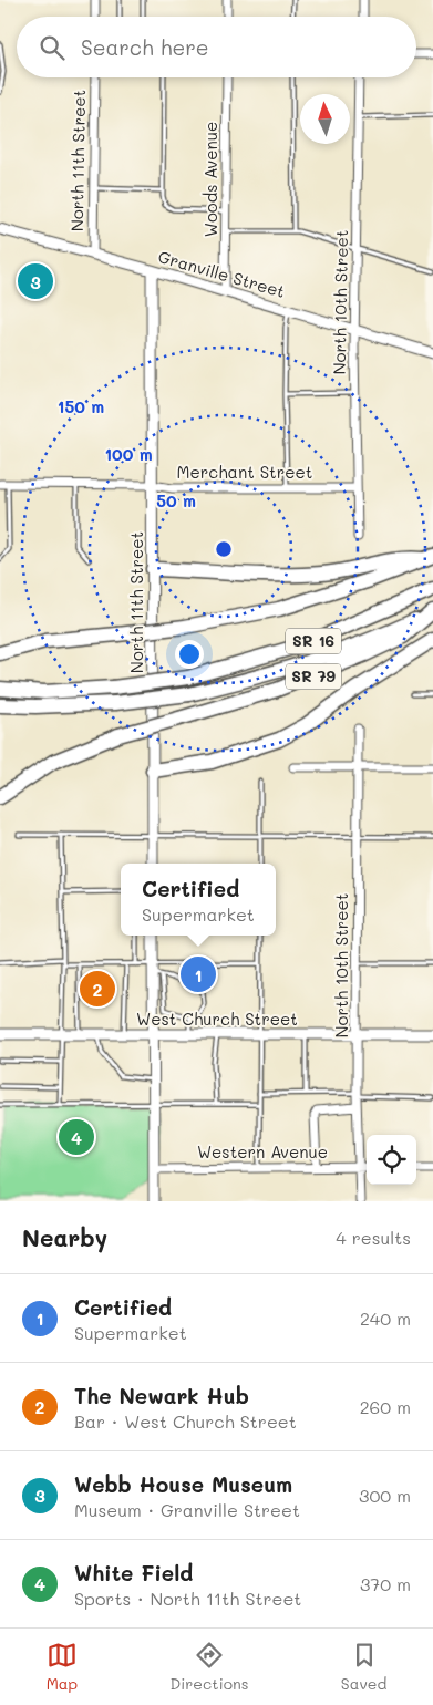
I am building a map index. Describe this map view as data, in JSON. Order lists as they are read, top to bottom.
{
  "streets": {
    "highway": ["SR 16", "SR 79"],
    "street": [
      "North 11th Street",
      "Woods Avenue",
      "Granville Street",
      "North 10th Street",
      "Merchant Street",
      "West Church Street",
      "Western Avenue"
    ]
  },
  "crossings": [
    ["North 11th Street", "Granville Street"],
    ["North 11th Street", "Merchant Street"],
    ["Woods Avenue", "Granville Street"],
    ["Granville Street", "North 10th Street"],
    ["North 10th Street", "Merchant Street"],
    ["North 10th Street", "West Church Street"],
    ["North 10th Street", "Western Avenue"],
    ["SR 16", "SR 79"]
  ],
  "north": "top",
  "page": {
    "search": "Search here",
    "pins": [
      "3",
      "1",
      "2",
      "4"
    ],
    "popup": ["Certified", "Supermarket"],
    "heading": ["Nearby", "4 results"],
    "list": [
      {
        "mark": "1",
        "name": "Certified",
        "note": "Supermarket",
        "value": "240 m"
      },
      {
        "mark": "2",
        "name": "The Newark Hub",
        "note": "Bar · West Church Street",
        "value": "260 m"
      },
      {
        "mark": "3",
        "name": "Webb House Museum",
        "note": "Museum · Granville Street",
        "value": "300 m"
      },
      {
        "mark": "4",
        "name": "White Field",
        "note": "Sports · North 11th Street",
        "value": "370 m"
      }
    ],
    "nav": ["Map", "Directions", "Saved"]
  },
  "rings": ["150 m", "100 m", "50 m"]
}
